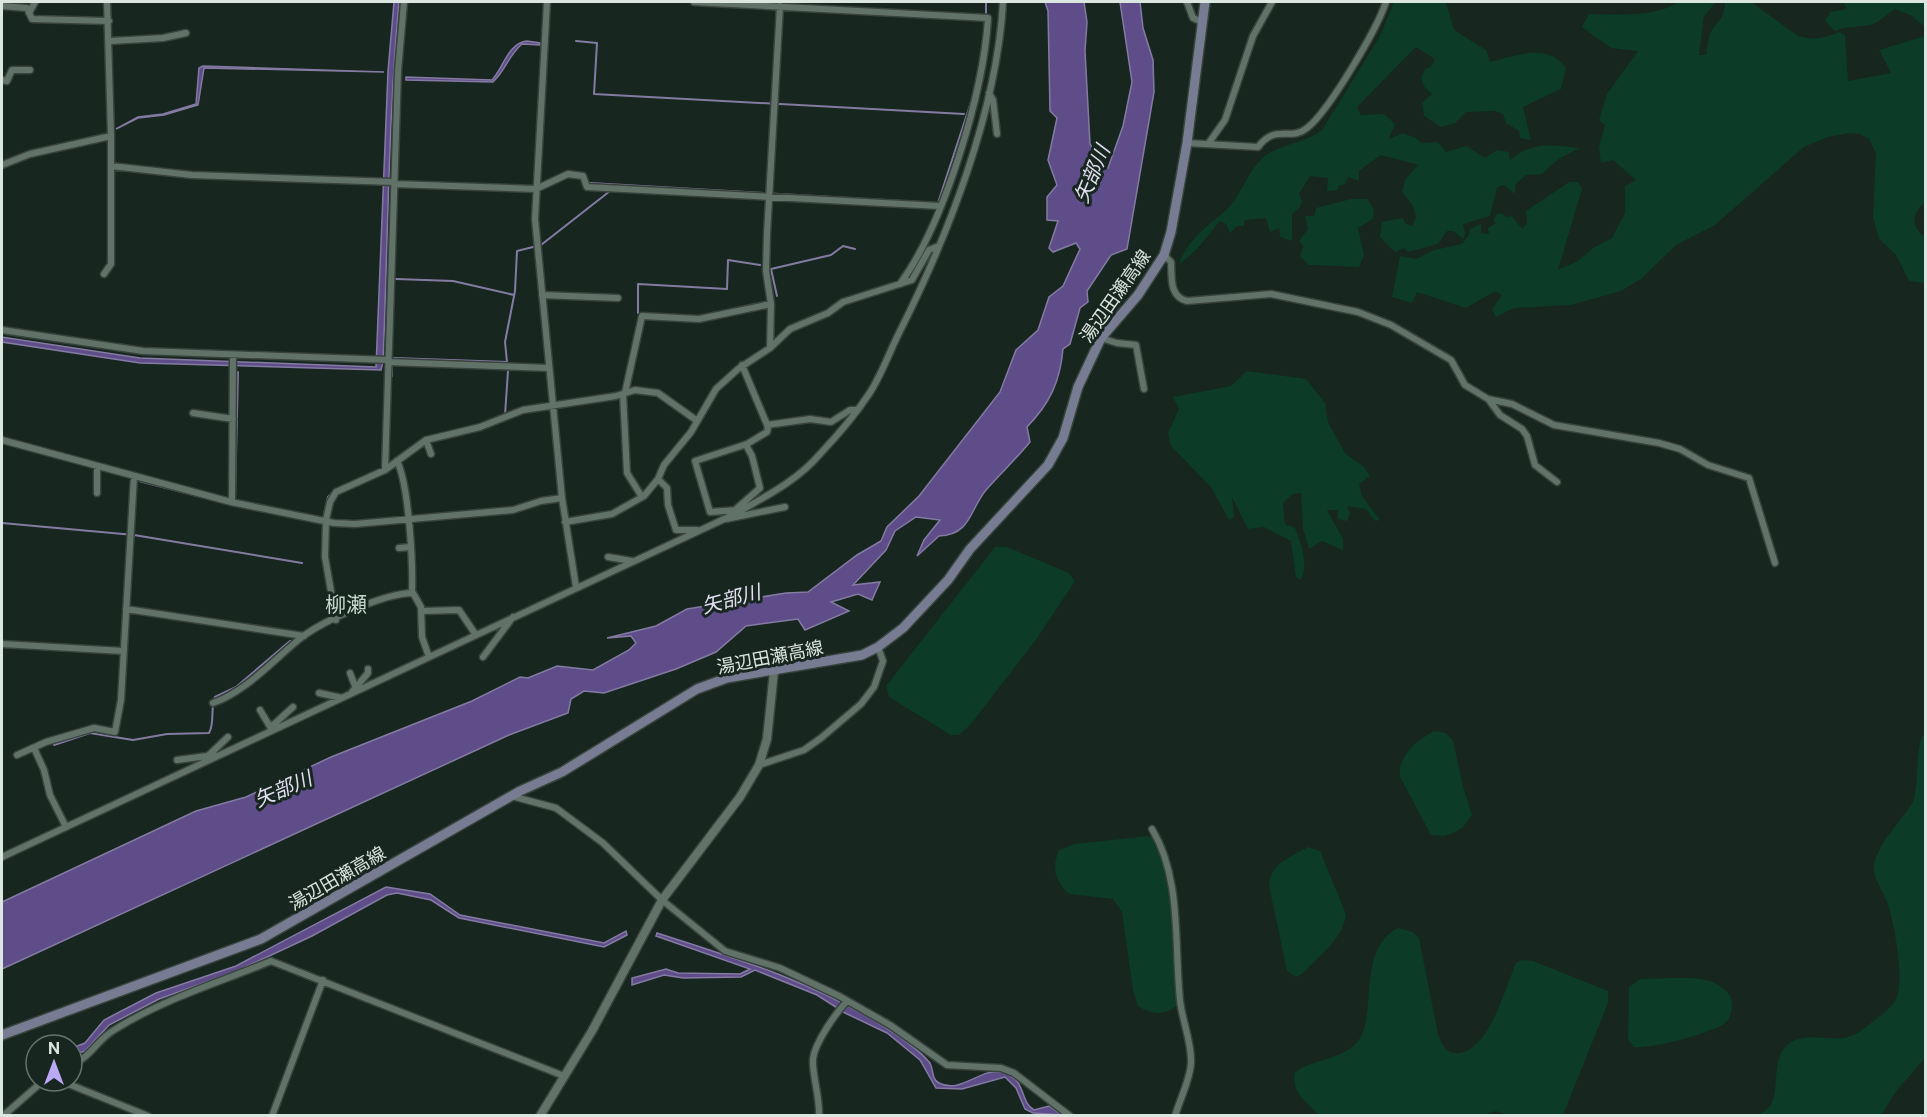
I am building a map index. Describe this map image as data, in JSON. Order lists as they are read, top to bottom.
{
  "streets": {
    "main road": ["湯辺田瀬高線"]
  },
  "districts": ["柳瀬"],
  "water": ["矢部川"],
  "north": "top"
}
